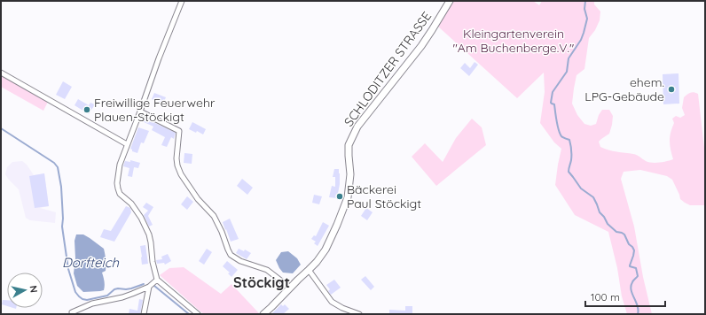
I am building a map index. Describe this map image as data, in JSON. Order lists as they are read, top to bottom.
{
  "streets": {
    "street": ["SCHLODITZER STRASSE"]
  },
  "districts": ["Stöckigt"],
  "water": ["Dorfteich"],
  "parks": ["Kleingartenverein \"Am Buchenberge.V.\""],
  "places": ["ehem. LPG-Gebäude", "Freiwillige Feuerwehr Plauen-Stöckigt", "Bäckerei Paul Stöckigt"],
  "scale_bar": "100 m",
  "north": "right"
}
